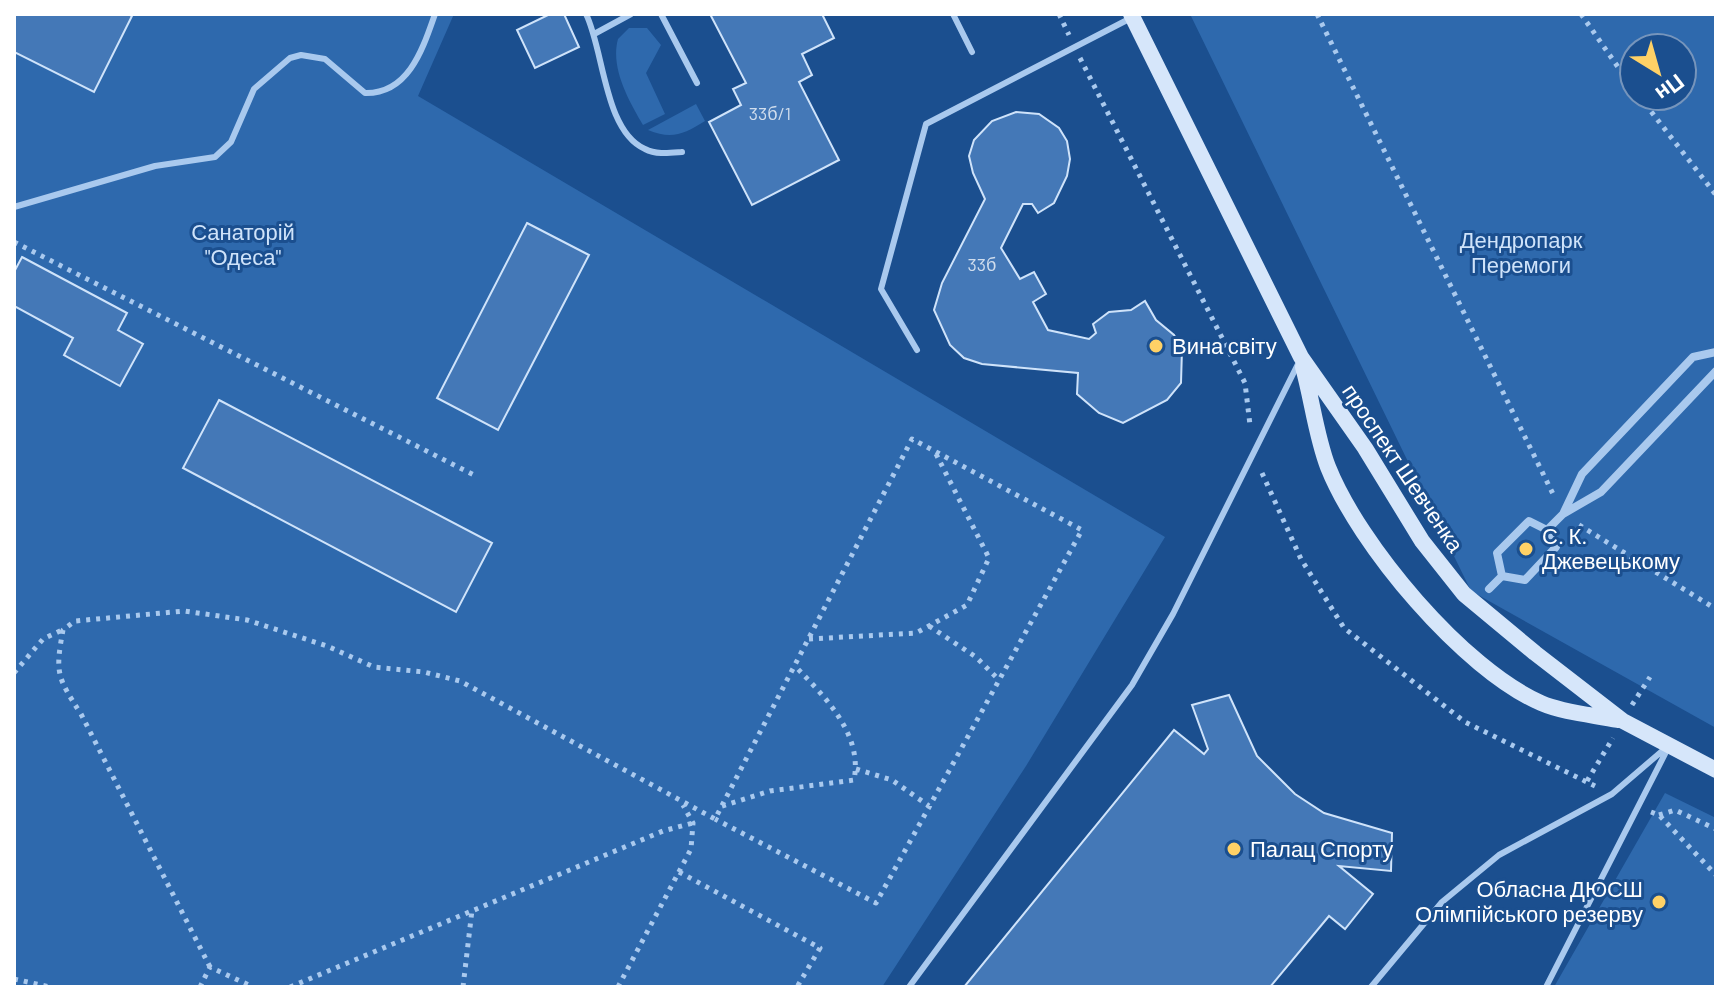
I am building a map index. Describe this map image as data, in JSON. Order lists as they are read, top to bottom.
{
  "streets": {
    "main road": ["проспект Шевченка"]
  },
  "parks": ["Санаторій \"Одеса\"", "Дендропарк Перемоги"],
  "places": [
    "Вина світу",
    "С. К. Джевецькому",
    "Палац Спорту",
    "Обласна ДЮСШ Олімпійського резерву"
  ],
  "house_numbers": ["33б/1", "33б"],
  "north": "bottom right"
}
